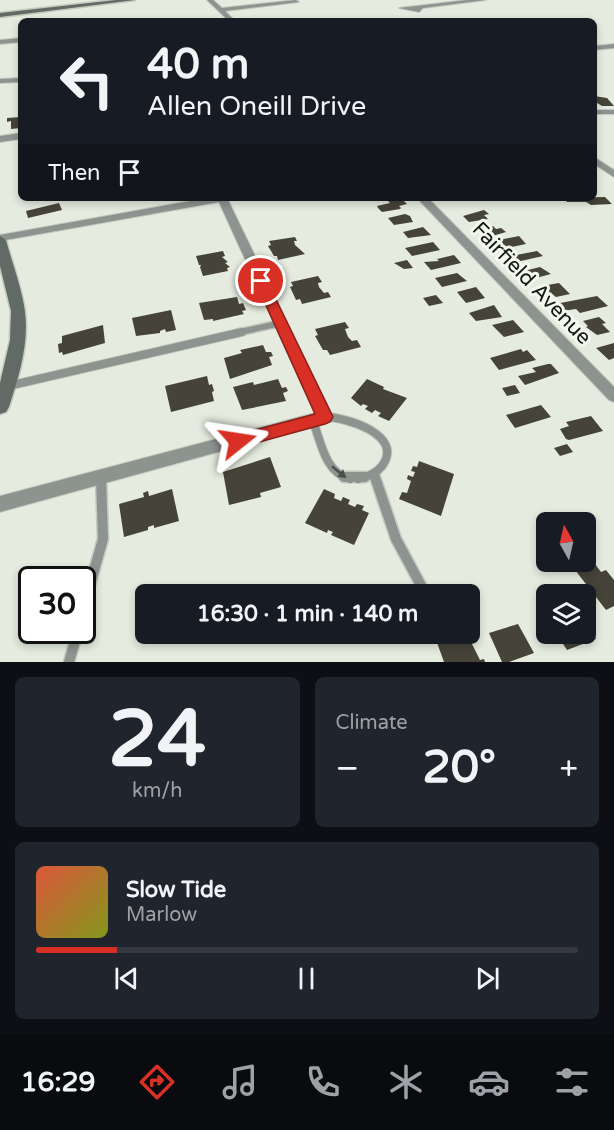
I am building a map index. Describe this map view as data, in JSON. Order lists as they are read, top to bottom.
{
  "streets": {
    "street": ["Fairfield Avenue"]
  },
  "north": "top",
  "page": {
    "turn": ["40 m", "Allen Oneill Drive"],
    "then": "Then",
    "limit": "30",
    "trip": "16:30 · 1 min · 140 m",
    "tile": [
      ["24", "km/h"],
      "Climate"
    ],
    "heat": ["−", "20°", "+"],
    "song": ["Slow Tide", "Marlow"],
    "tabs": "16:29"
  }
}
